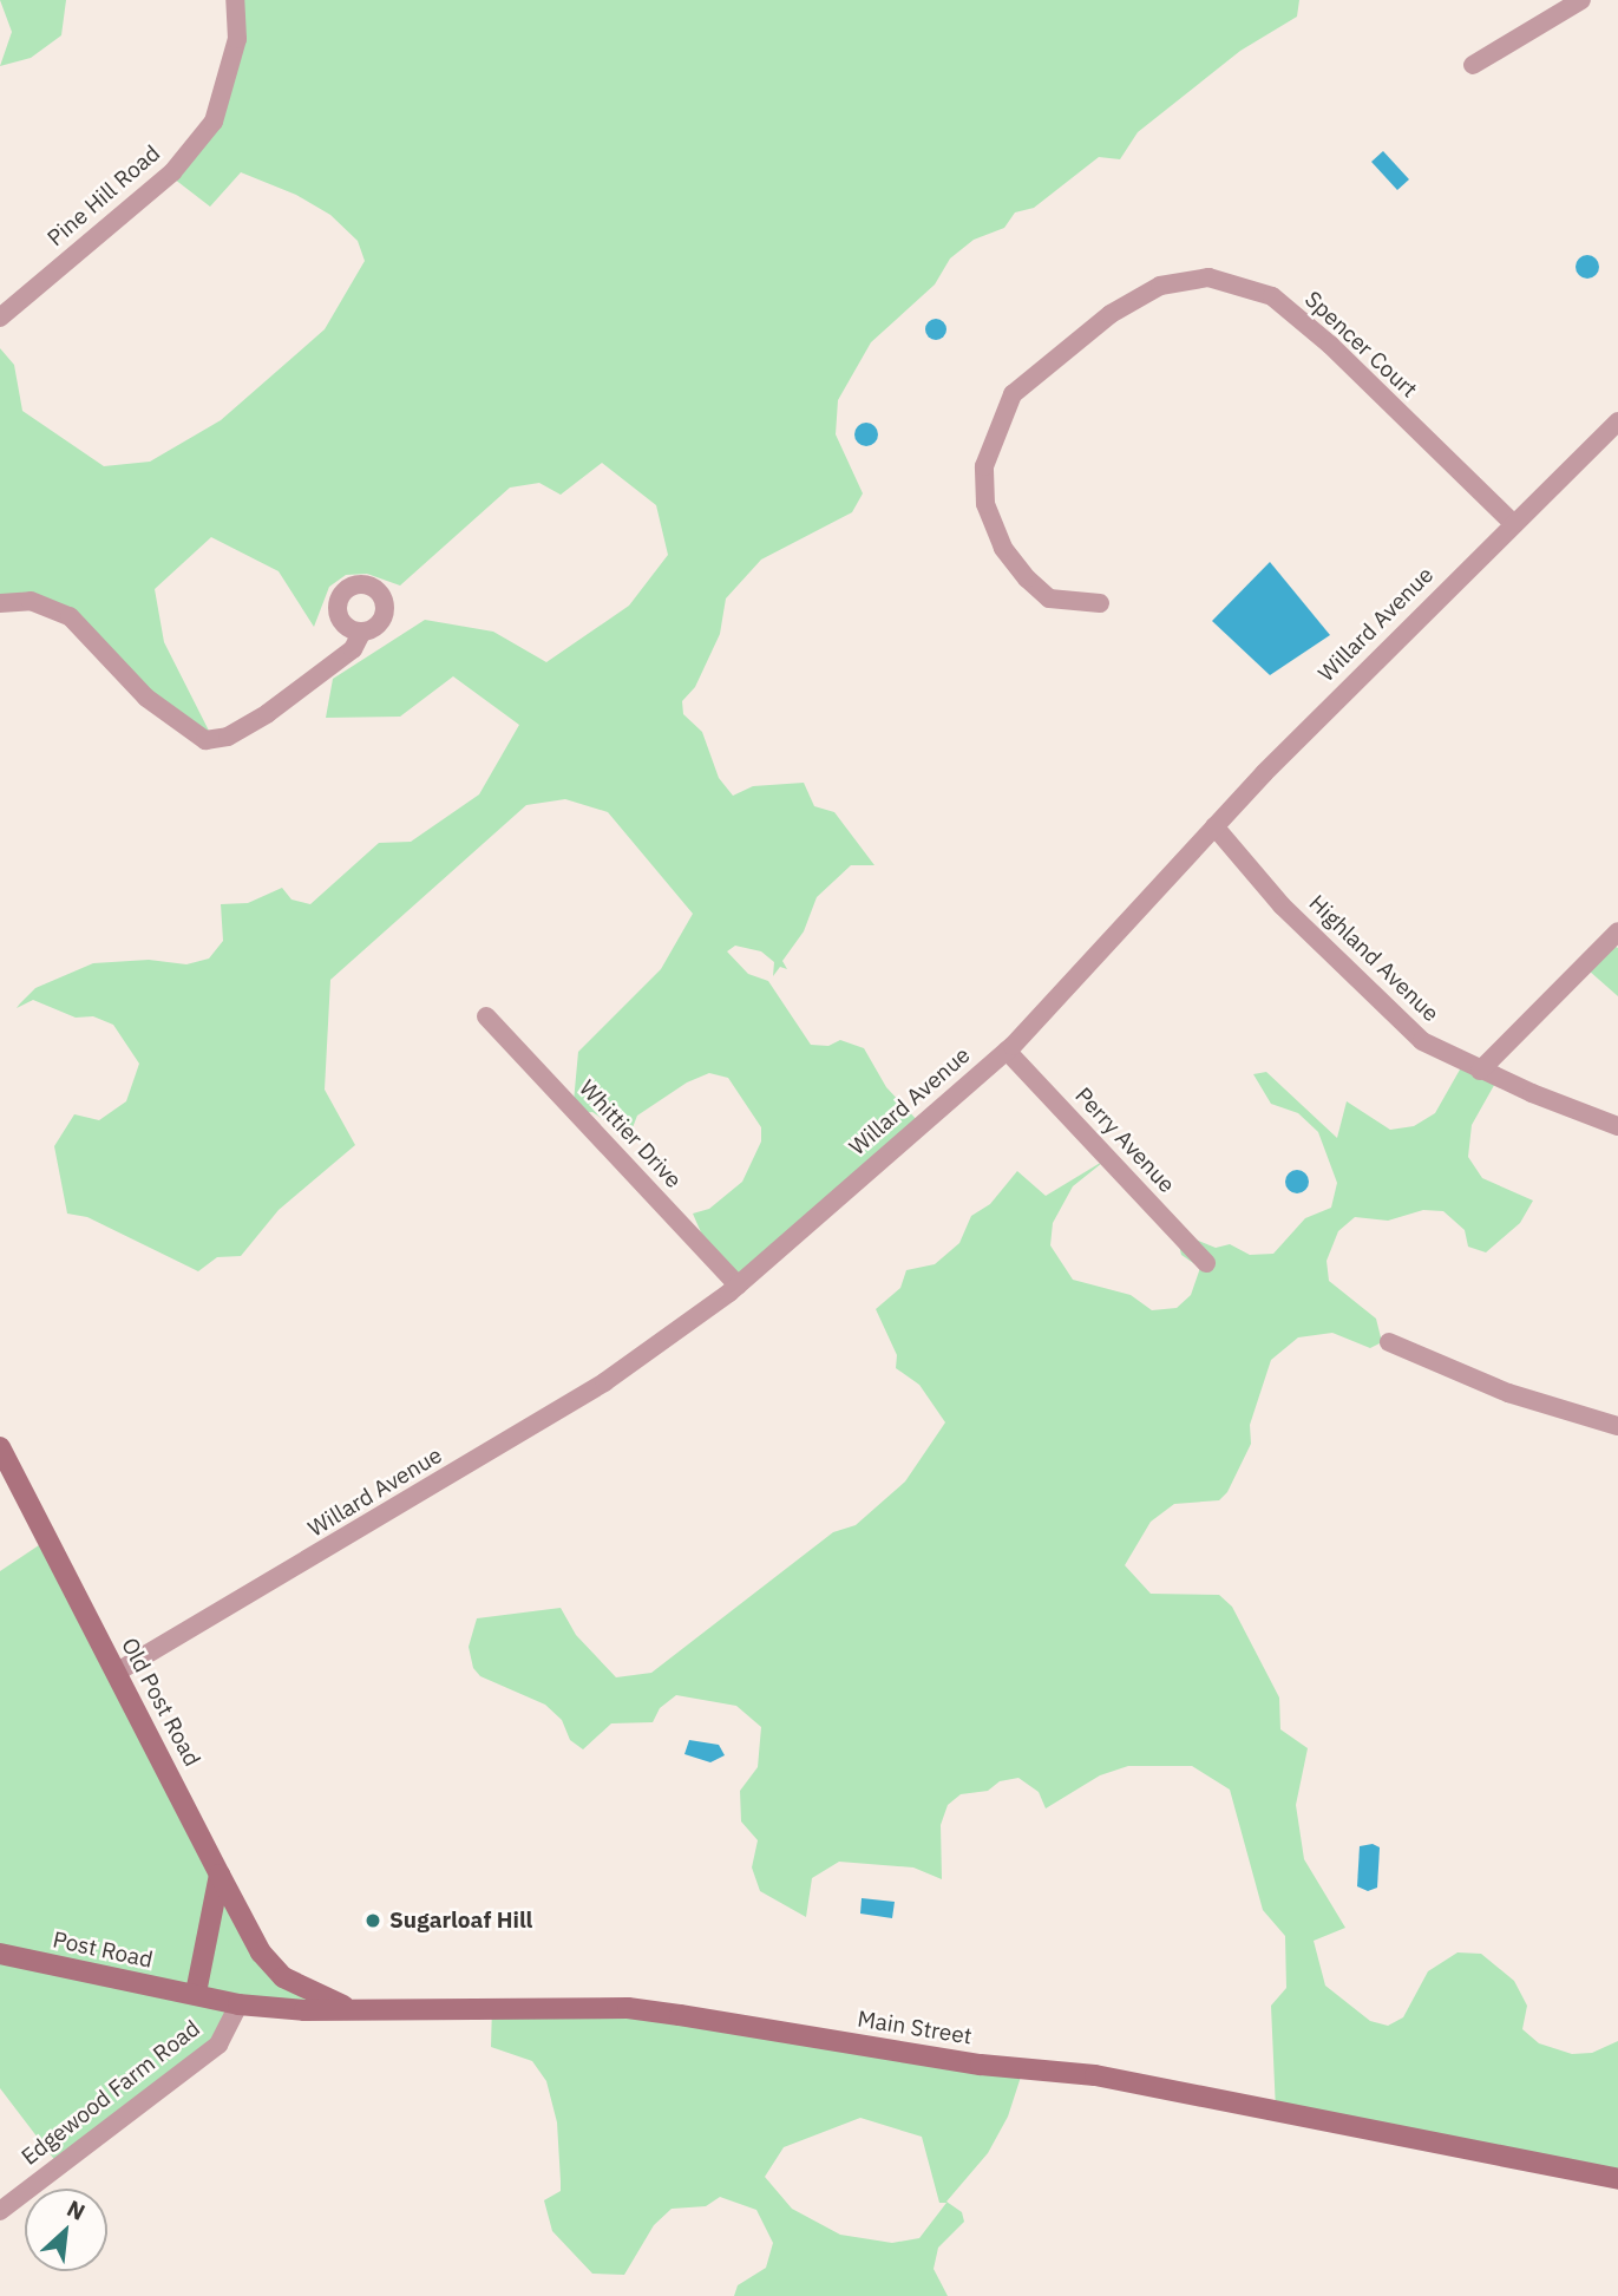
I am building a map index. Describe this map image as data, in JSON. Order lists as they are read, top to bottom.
{
  "streets": {
    "main road": ["Old Post Road", "Post Road", "Main Street"],
    "street": [
      "Pine Hill Road",
      "Spencer Court",
      "Willard Avenue",
      "Highland Avenue",
      "Whittier Drive",
      "Perry Avenue",
      "Edgewood Farm Road"
    ]
  },
  "crossings": [
    ["Spencer Court", "Willard Avenue"],
    ["Willard Avenue", "Highland Avenue"],
    ["Willard Avenue", "Whittier Drive"],
    ["Willard Avenue", "Perry Avenue"],
    ["Willard Avenue", "Old Post Road"],
    ["Old Post Road", "Main Street"],
    ["Post Road", "Main Street"],
    ["Main Street", "Edgewood Farm Road"]
  ],
  "places": ["Sugarloaf Hill"],
  "north": "top right"
}
